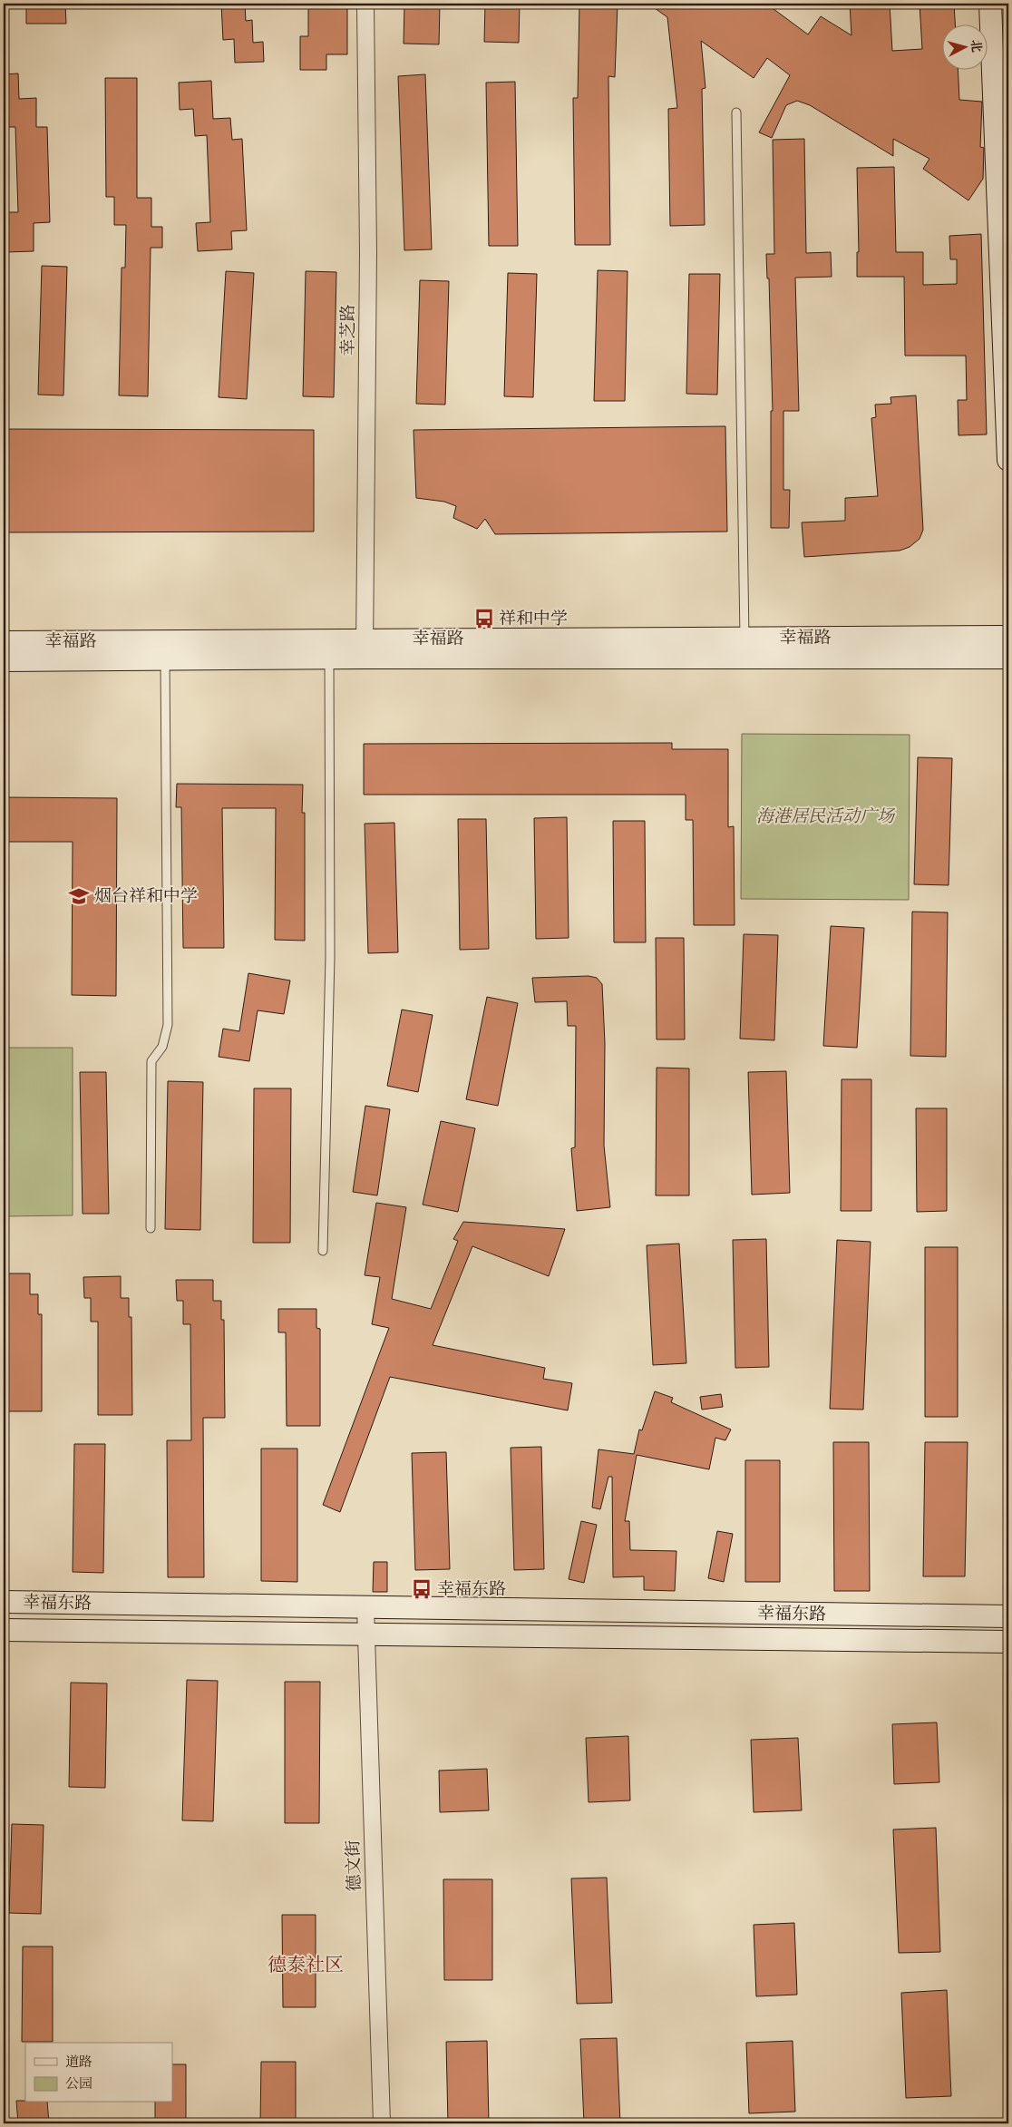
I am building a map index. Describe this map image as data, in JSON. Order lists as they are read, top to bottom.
{
  "streets": {
    "street": [
      "幸芝路",
      "幸福路",
      "幸福东路",
      "德文街"
    ]
  },
  "crossings": [
    ["幸芝路", "幸福路"],
    ["幸福东路", "德文街"]
  ],
  "districts": ["德泰社区"],
  "parks": ["海港居民活动广场"],
  "places": {
    "bus stop": ["祥和中学", "幸福东路"],
    "school or university": ["烟台祥和中学"]
  },
  "legend": ["道路", "公园"],
  "north": "right"
}
